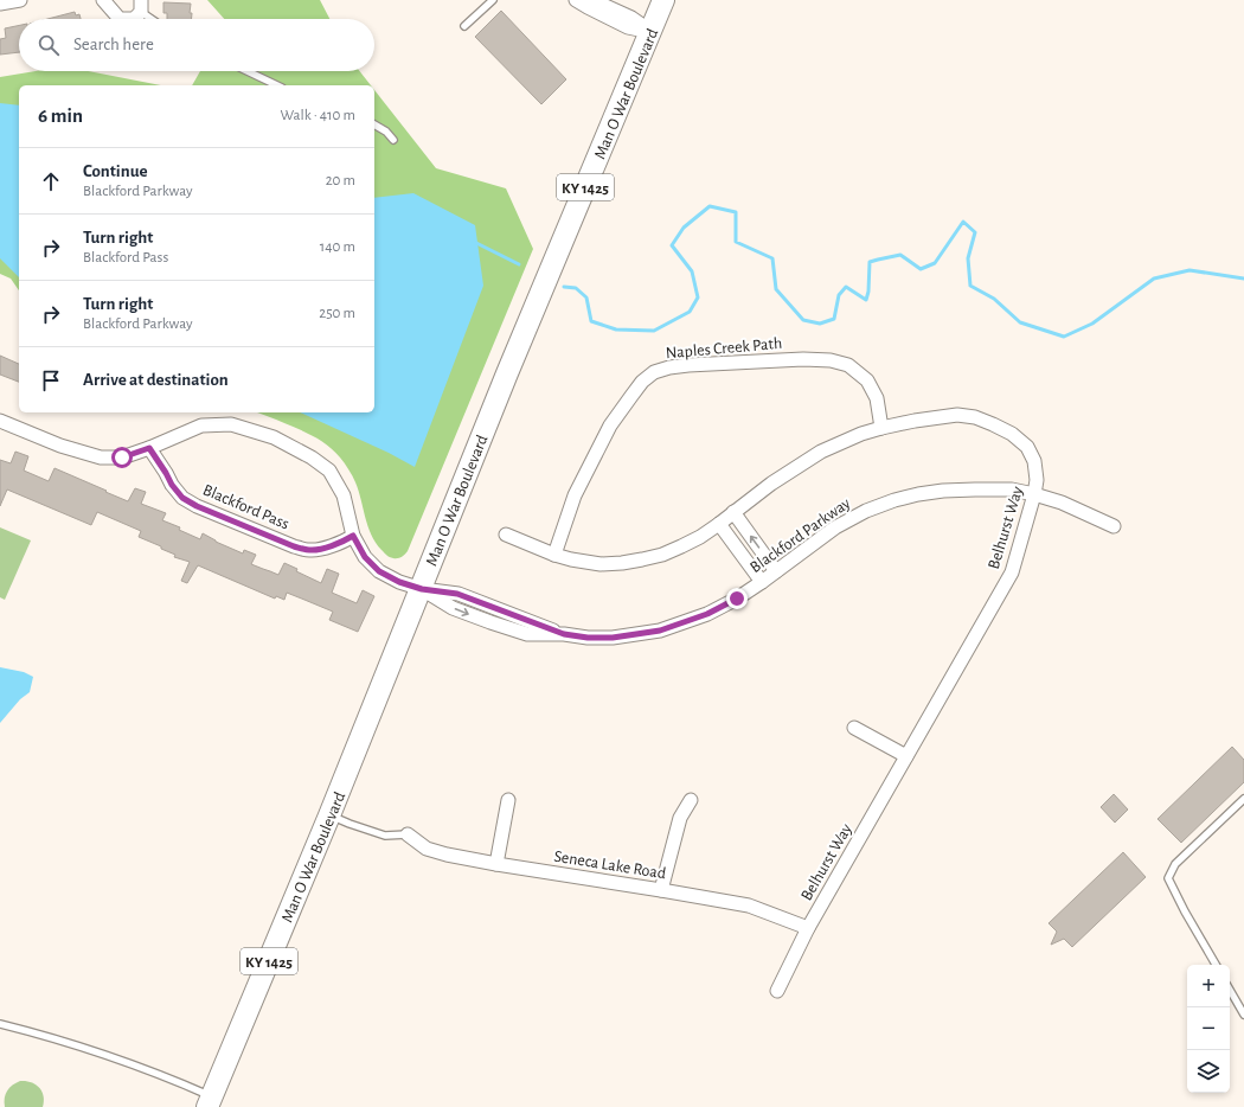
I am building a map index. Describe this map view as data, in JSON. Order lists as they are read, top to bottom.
{
  "streets": {
    "main road": ["Man O War Boulevard", "KY 1425"],
    "street": [
      "Naples Creek Path",
      "Blackford Pass",
      "Belhurst Way",
      "Blackford Parkway",
      "Seneca Lake Road"
    ]
  },
  "crossings": [
    ["Man O War Boulevard", "Blackford Parkway"],
    ["Naples Creek Path", "Belhurst Way"],
    ["Blackford Pass", "Blackford Parkway"],
    ["Belhurst Way", "Blackford Parkway"],
    ["Belhurst Way", "Seneca Lake Road"]
  ],
  "page": {
    "search": "Search here",
    "heading": ["6 min", "Walk · 410 m"],
    "list": [
      ["Continue", "Blackford Parkway", "20 m"],
      ["Turn right", "Blackford Pass", "140 m"],
      ["Turn right", "Blackford Parkway", "250 m"],
      "Arrive at destination"
    ],
    "map_buttons": ["+", "−"]
  }
}
